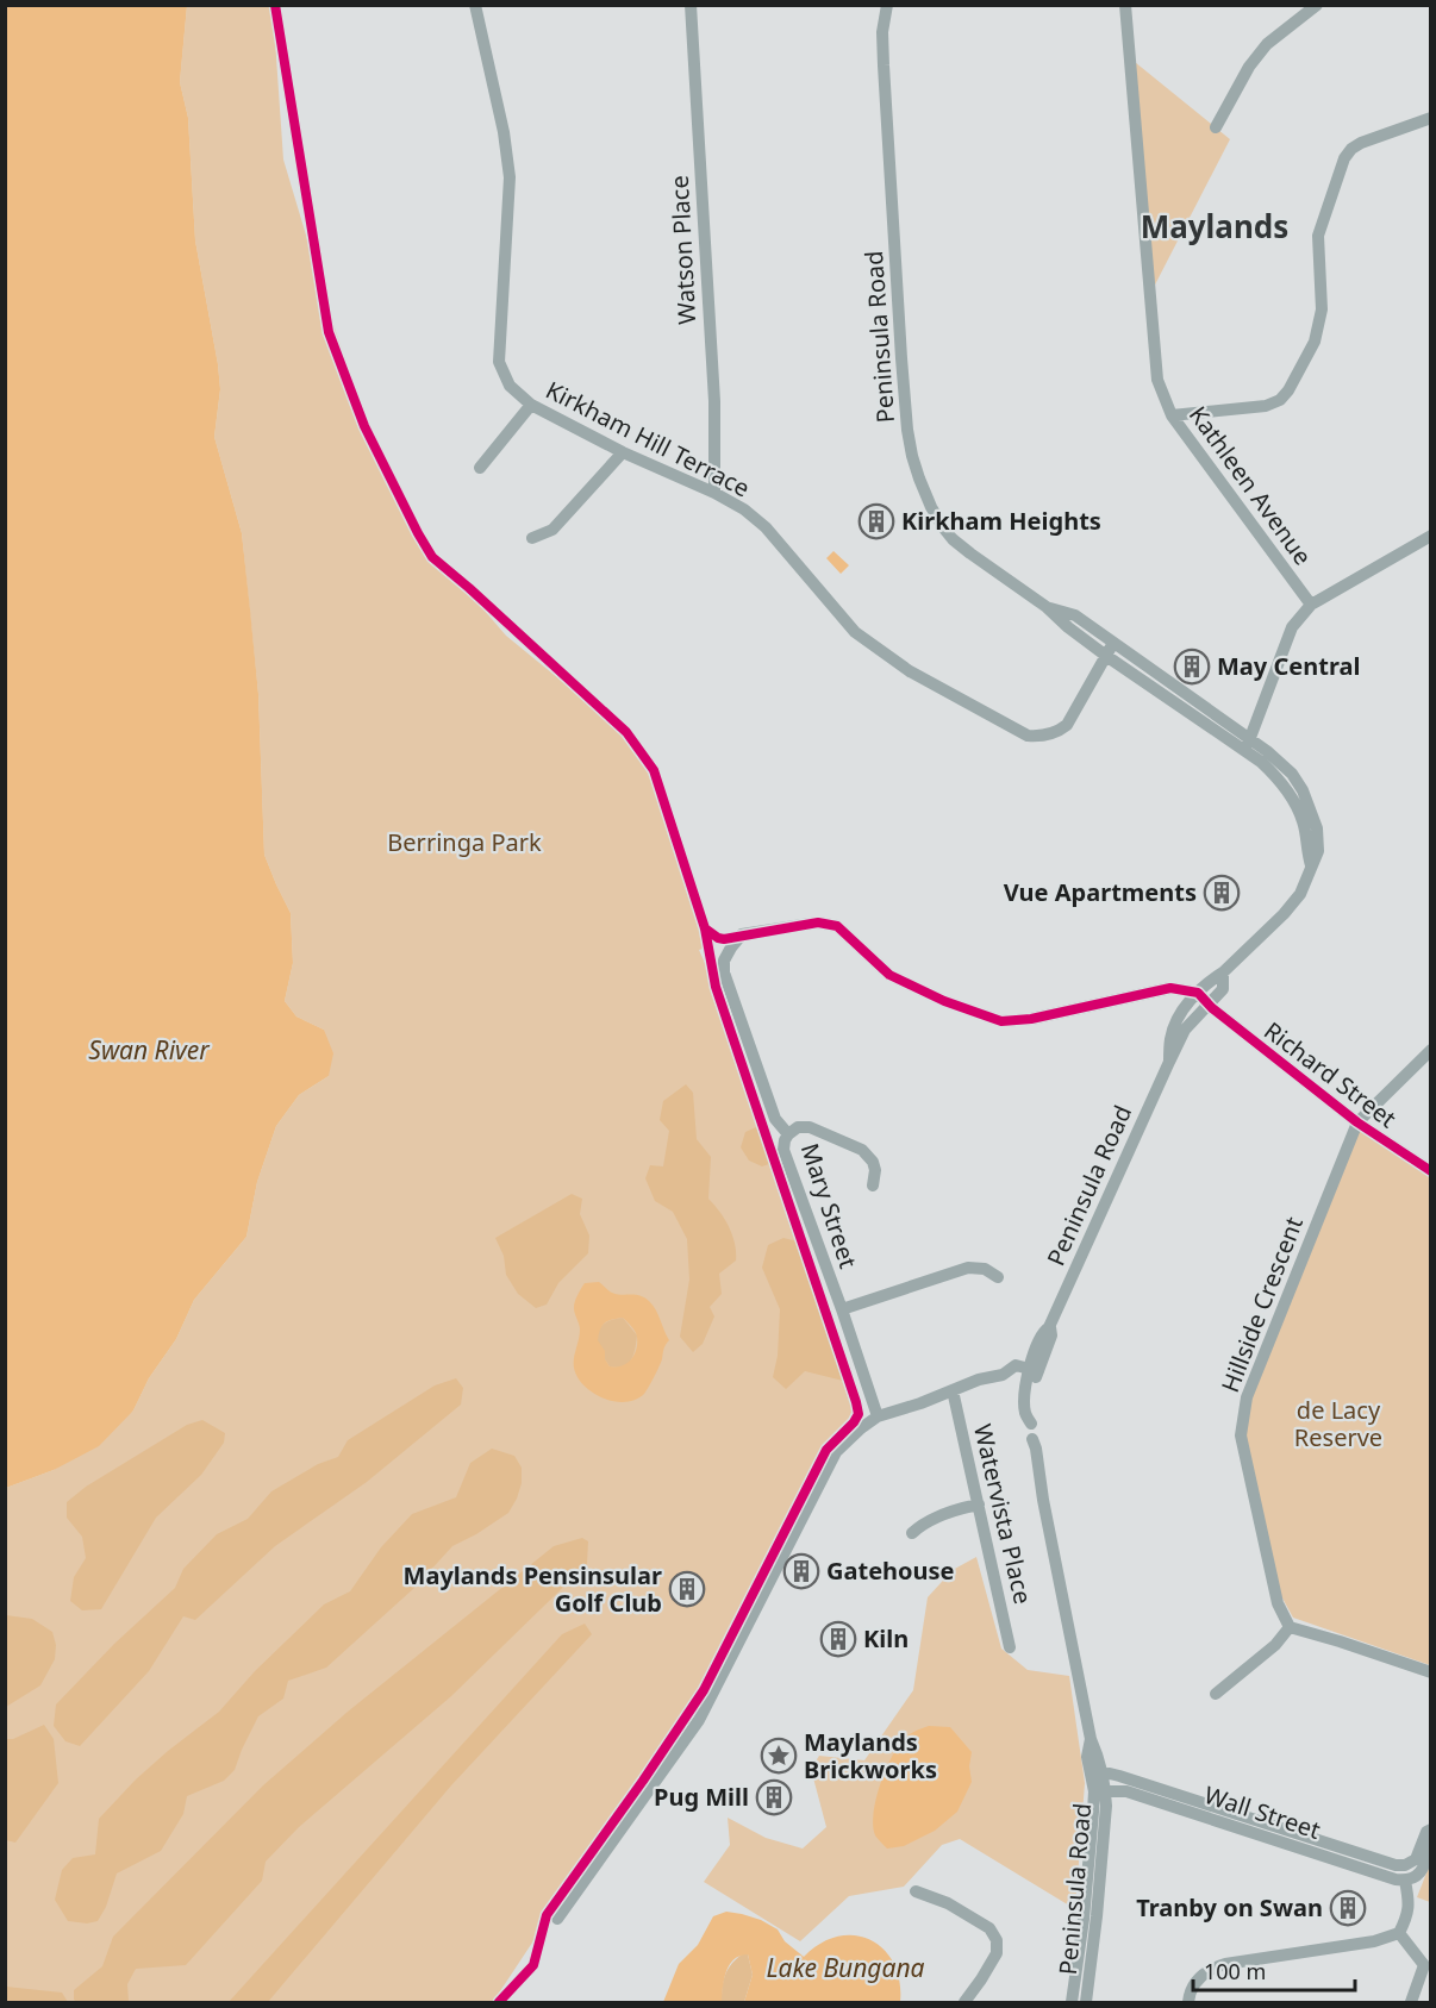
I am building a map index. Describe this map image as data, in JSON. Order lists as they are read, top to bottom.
{
  "streets": {
    "street": [
      "Watson Place",
      "Peninsula Road",
      "Kirkham Hill Terrace",
      "Kathleen Avenue",
      "Richard Street",
      "Mary Street",
      "Hillside Crescent",
      "Watervista Place",
      "Wall Street"
    ]
  },
  "crossings": [
    ["Watson Place", "Kirkham Hill Terrace"],
    ["Peninsula Road", "Kirkham Hill Terrace"],
    ["Peninsula Road", "Richard Street"],
    ["Peninsula Road", "Mary Street"],
    ["Peninsula Road", "Wall Street"],
    ["Richard Street", "Mary Street"],
    ["Richard Street", "Hillside Crescent"]
  ],
  "districts": ["Maylands"],
  "water": ["Swan River", "Lake Bungana"],
  "parks": ["Berringa Park", "de Lacy Reserve"],
  "places": {
    "building": [
      "Kirkham Heights",
      "May Central",
      "Vue Apartments",
      "Gatehouse",
      "Maylands Pensinsular Golf Club",
      "Kiln",
      "Pug Mill",
      "Tranby on Swan"
    ],
    "place": ["Maylands Brickworks"]
  },
  "scale_bar": "100 m"
}
